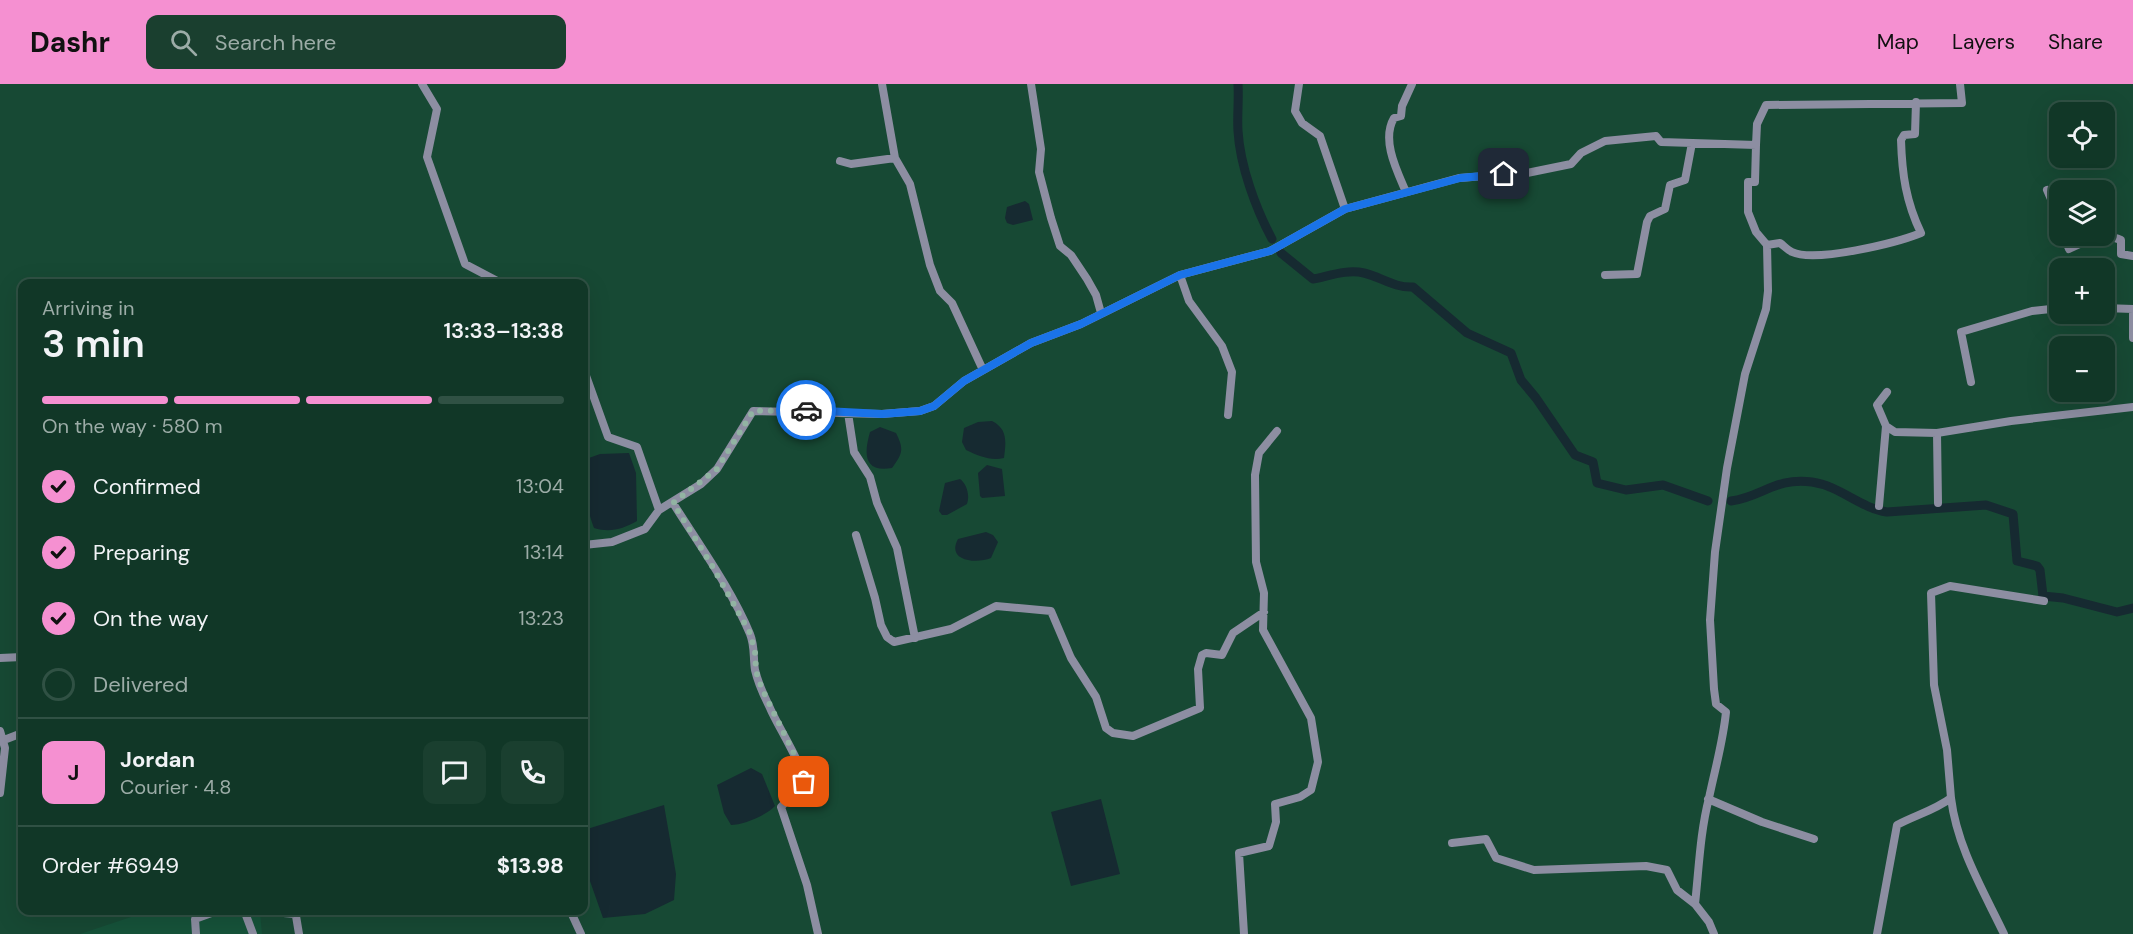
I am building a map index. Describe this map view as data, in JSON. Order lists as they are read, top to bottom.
{
  "page": {
    "header": "Dashr",
    "search": "Search here",
    "nav": ["Map", "Layers", "Share"],
    "map_buttons": ["+", "−"],
    "heading": ["3 min", "Arriving in", "13:33–13:38"],
    "panel": [
      "Jordan",
      "Courier · 4.8",
      "Order #6949",
      "$13.98"
    ],
    "bar": "On the way · 580 m",
    "list": [
      ["Confirmed", "13:04"],
      ["Preparing", "13:14"],
      ["On the way", "13:23"],
      "Delivered"
    ],
    "round": "J"
  }
}
